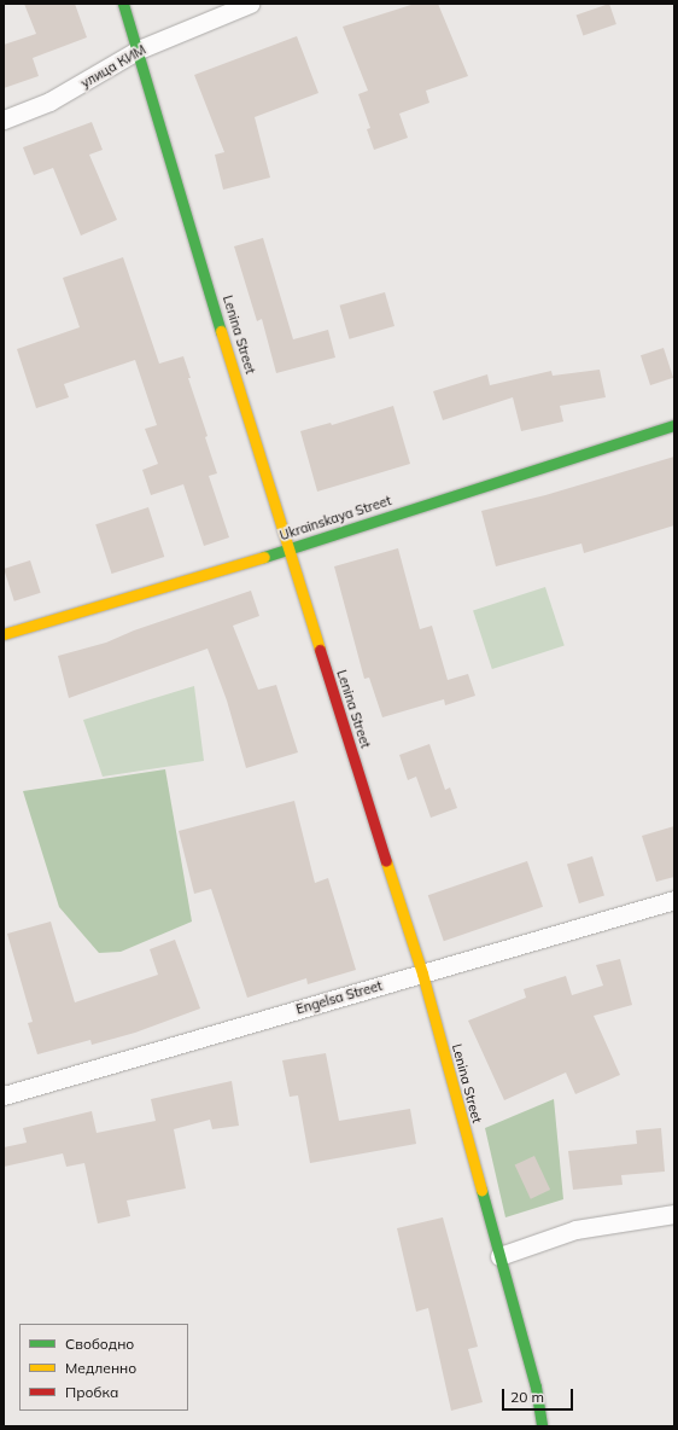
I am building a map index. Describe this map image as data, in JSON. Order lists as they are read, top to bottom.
{
  "streets": {
    "street": [
      "улица КИМ",
      "Lenina Street",
      "Ukrainskaya Street",
      "Engelsa Street"
    ]
  },
  "crossings": [
    ["улица КИМ", "Lenina Street"],
    ["Lenina Street", "Ukrainskaya Street"],
    ["Lenina Street", "Engelsa Street"]
  ],
  "legend": ["Свободно", "Медленно", "Пробка"],
  "scale_bar": "20 m"
}
